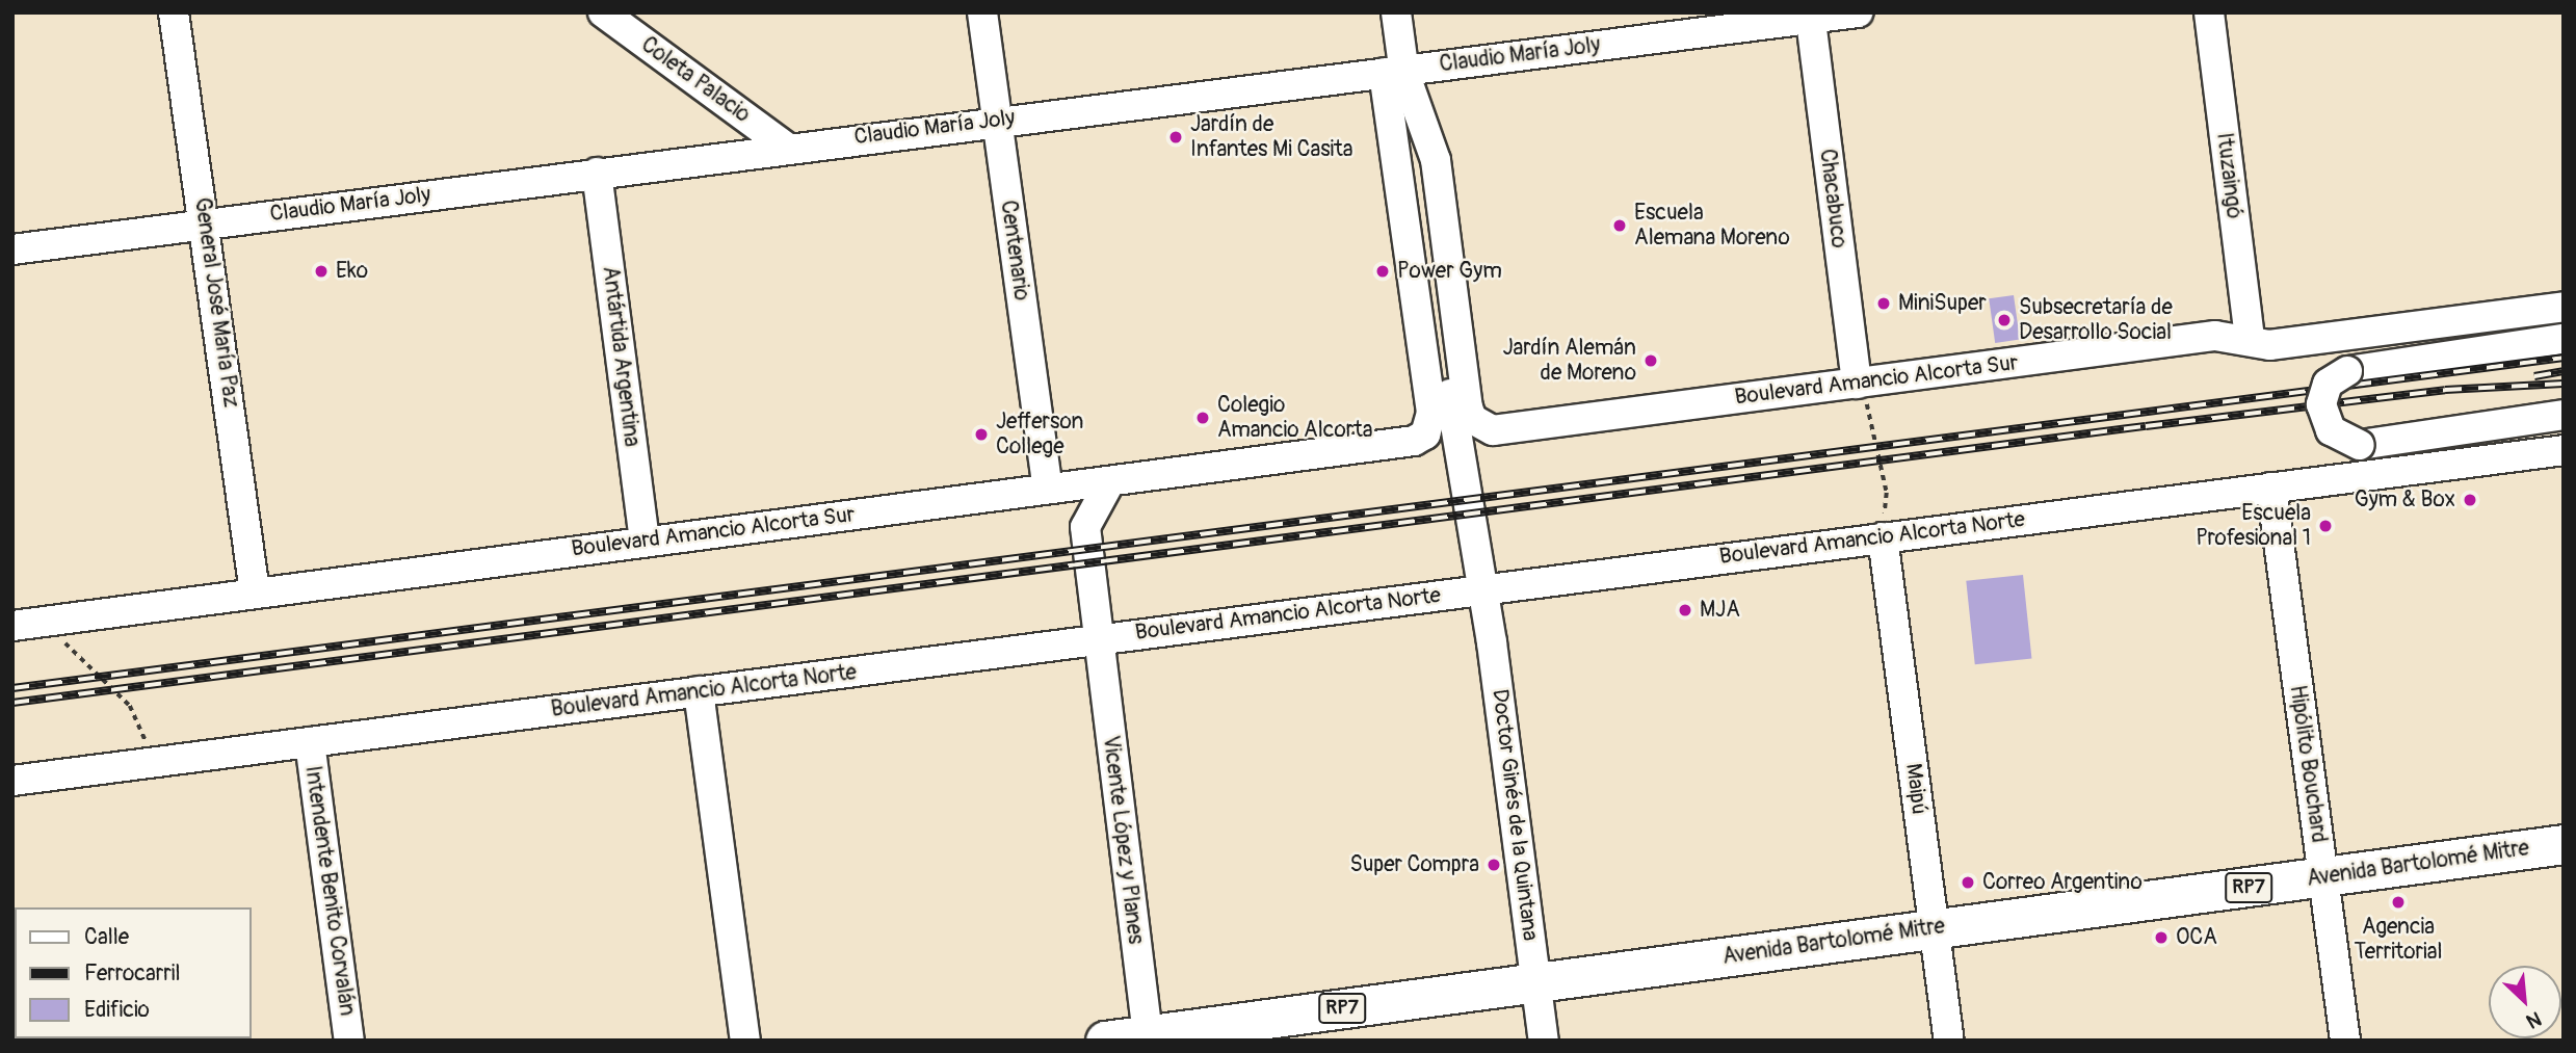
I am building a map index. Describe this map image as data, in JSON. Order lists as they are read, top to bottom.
{
  "streets": {
    "main road": ["Avenida Bartolomé Mitre", "RP7"],
    "street": [
      "Claudio María Joly",
      "Coleta Palacio",
      "Ituzaingó",
      "Chacabuco",
      "Centenario",
      "General José María Paz",
      "Antártida Argentina",
      "Boulevard Amancio Alcorta Sur",
      "Boulevard Amancio Alcorta Norte",
      "Hipólito Bouchard",
      "Maipú",
      "Doctor Ginés de la Quintana",
      "Vicente López y Planes",
      "Intendente Benito Corvalán"
    ]
  },
  "crossings": [
    ["Claudio María Joly", "Coleta Palacio"],
    ["Claudio María Joly", "Chacabuco"],
    ["Claudio María Joly", "Centenario"],
    ["Claudio María Joly", "General José María Paz"],
    ["Claudio María Joly", "Antártida Argentina"],
    ["Claudio María Joly", "Boulevard Amancio Alcorta Sur"],
    ["Claudio María Joly", "Doctor Ginés de la Quintana"],
    ["Ituzaingó", "Boulevard Amancio Alcorta Sur"],
    ["Chacabuco", "Boulevard Amancio Alcorta Sur"],
    ["Centenario", "Boulevard Amancio Alcorta Sur"],
    ["General José María Paz", "Boulevard Amancio Alcorta Sur"],
    ["Antártida Argentina", "Boulevard Amancio Alcorta Sur"],
    ["Boulevard Amancio Alcorta Sur", "Doctor Ginés de la Quintana"],
    ["Boulevard Amancio Alcorta Norte", "Hipólito Bouchard"],
    ["Boulevard Amancio Alcorta Norte", "Maipú"],
    ["Boulevard Amancio Alcorta Norte", "Doctor Ginés de la Quintana"],
    ["Boulevard Amancio Alcorta Norte", "Vicente López y Planes"],
    ["Boulevard Amancio Alcorta Norte", "Intendente Benito Corvalán"],
    ["Hipólito Bouchard", "Avenida Bartolomé Mitre"],
    ["Maipú", "Avenida Bartolomé Mitre"],
    ["Doctor Ginés de la Quintana", "Avenida Bartolomé Mitre"],
    ["Vicente López y Planes", "Avenida Bartolomé Mitre"]
  ],
  "places": [
    "Jardín de Infantes Mi Casita",
    "Escuela Alemana Moreno",
    "Eko",
    "Power Gym",
    "MiniSuper",
    "Subsecretaría de Desarrollo Social",
    "Jardín Alemán de Moreno",
    "Colegio Amancio Alcorta",
    "Jefferson College",
    "Gym & Box",
    "Escuela Profesional 1",
    "MJA",
    "Super Compra",
    "Correo Argentino",
    "Agencia Territorial",
    "OCA"
  ],
  "legend": ["Calle", "Ferrocarril", "Edificio"],
  "north": "bottom right"
}
